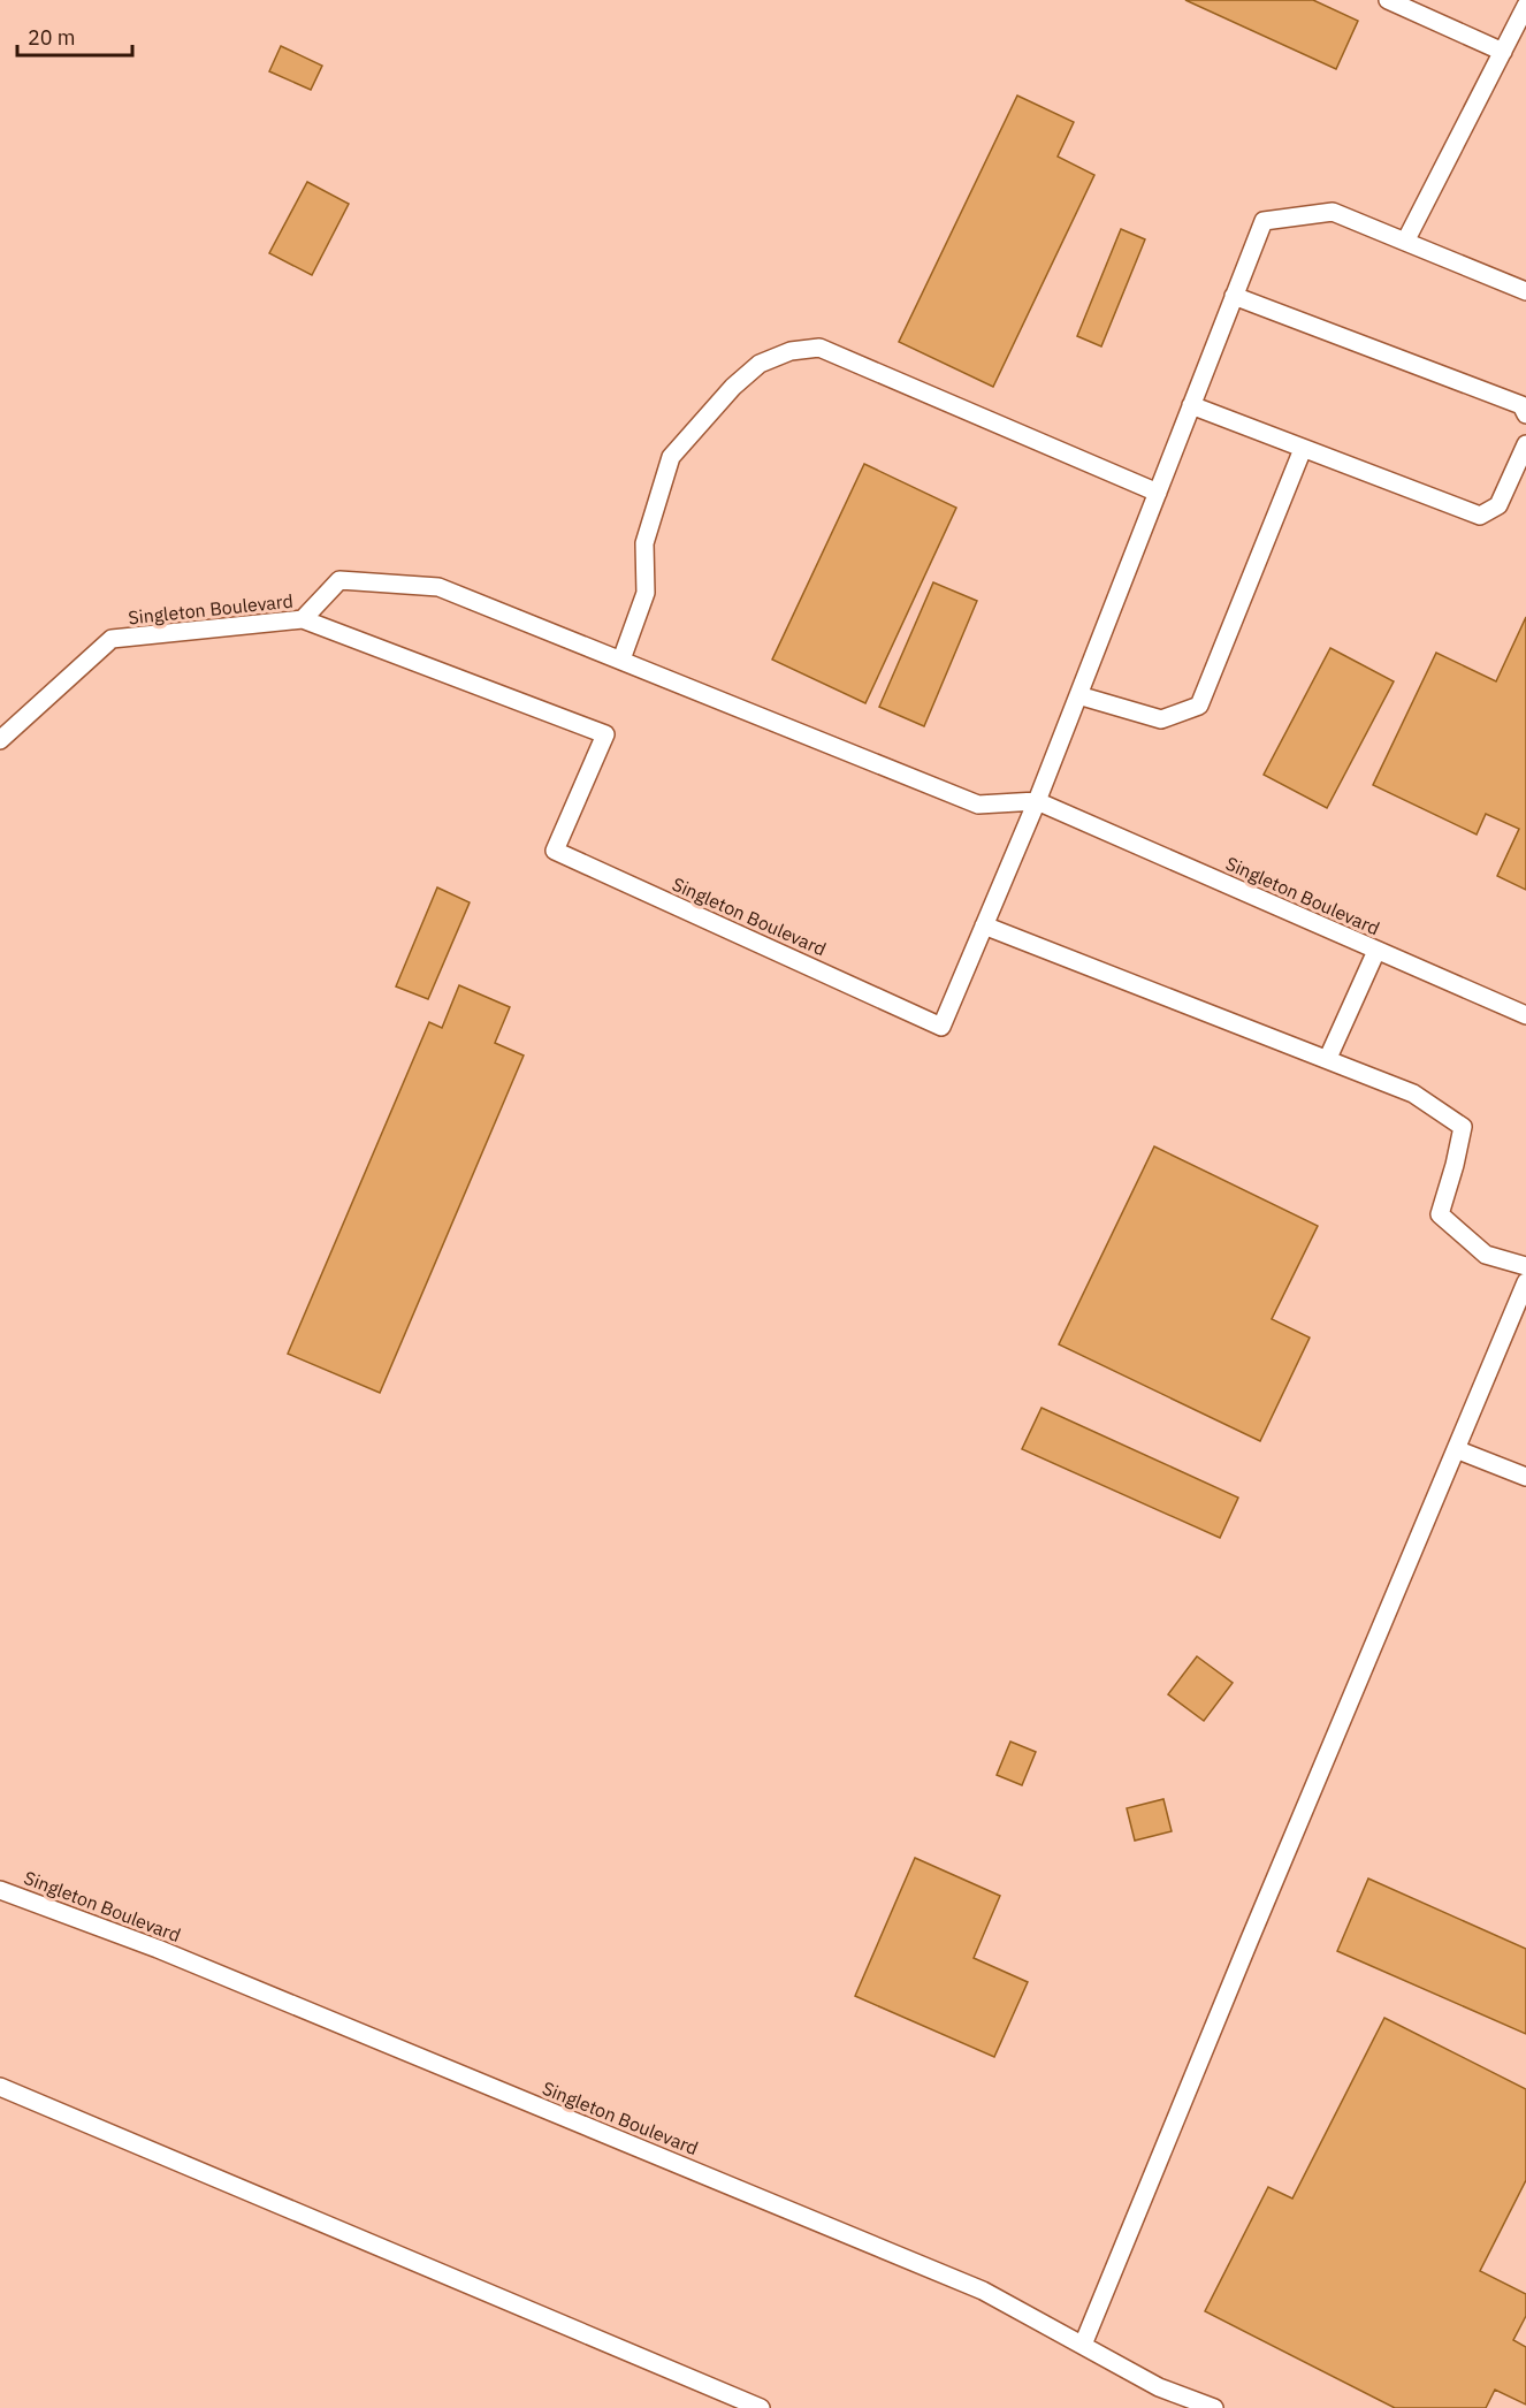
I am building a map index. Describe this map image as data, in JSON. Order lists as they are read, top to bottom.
{
  "streets": {
    "lane": ["Singleton Boulevard"]
  },
  "scale_bar": "20 m"
}
